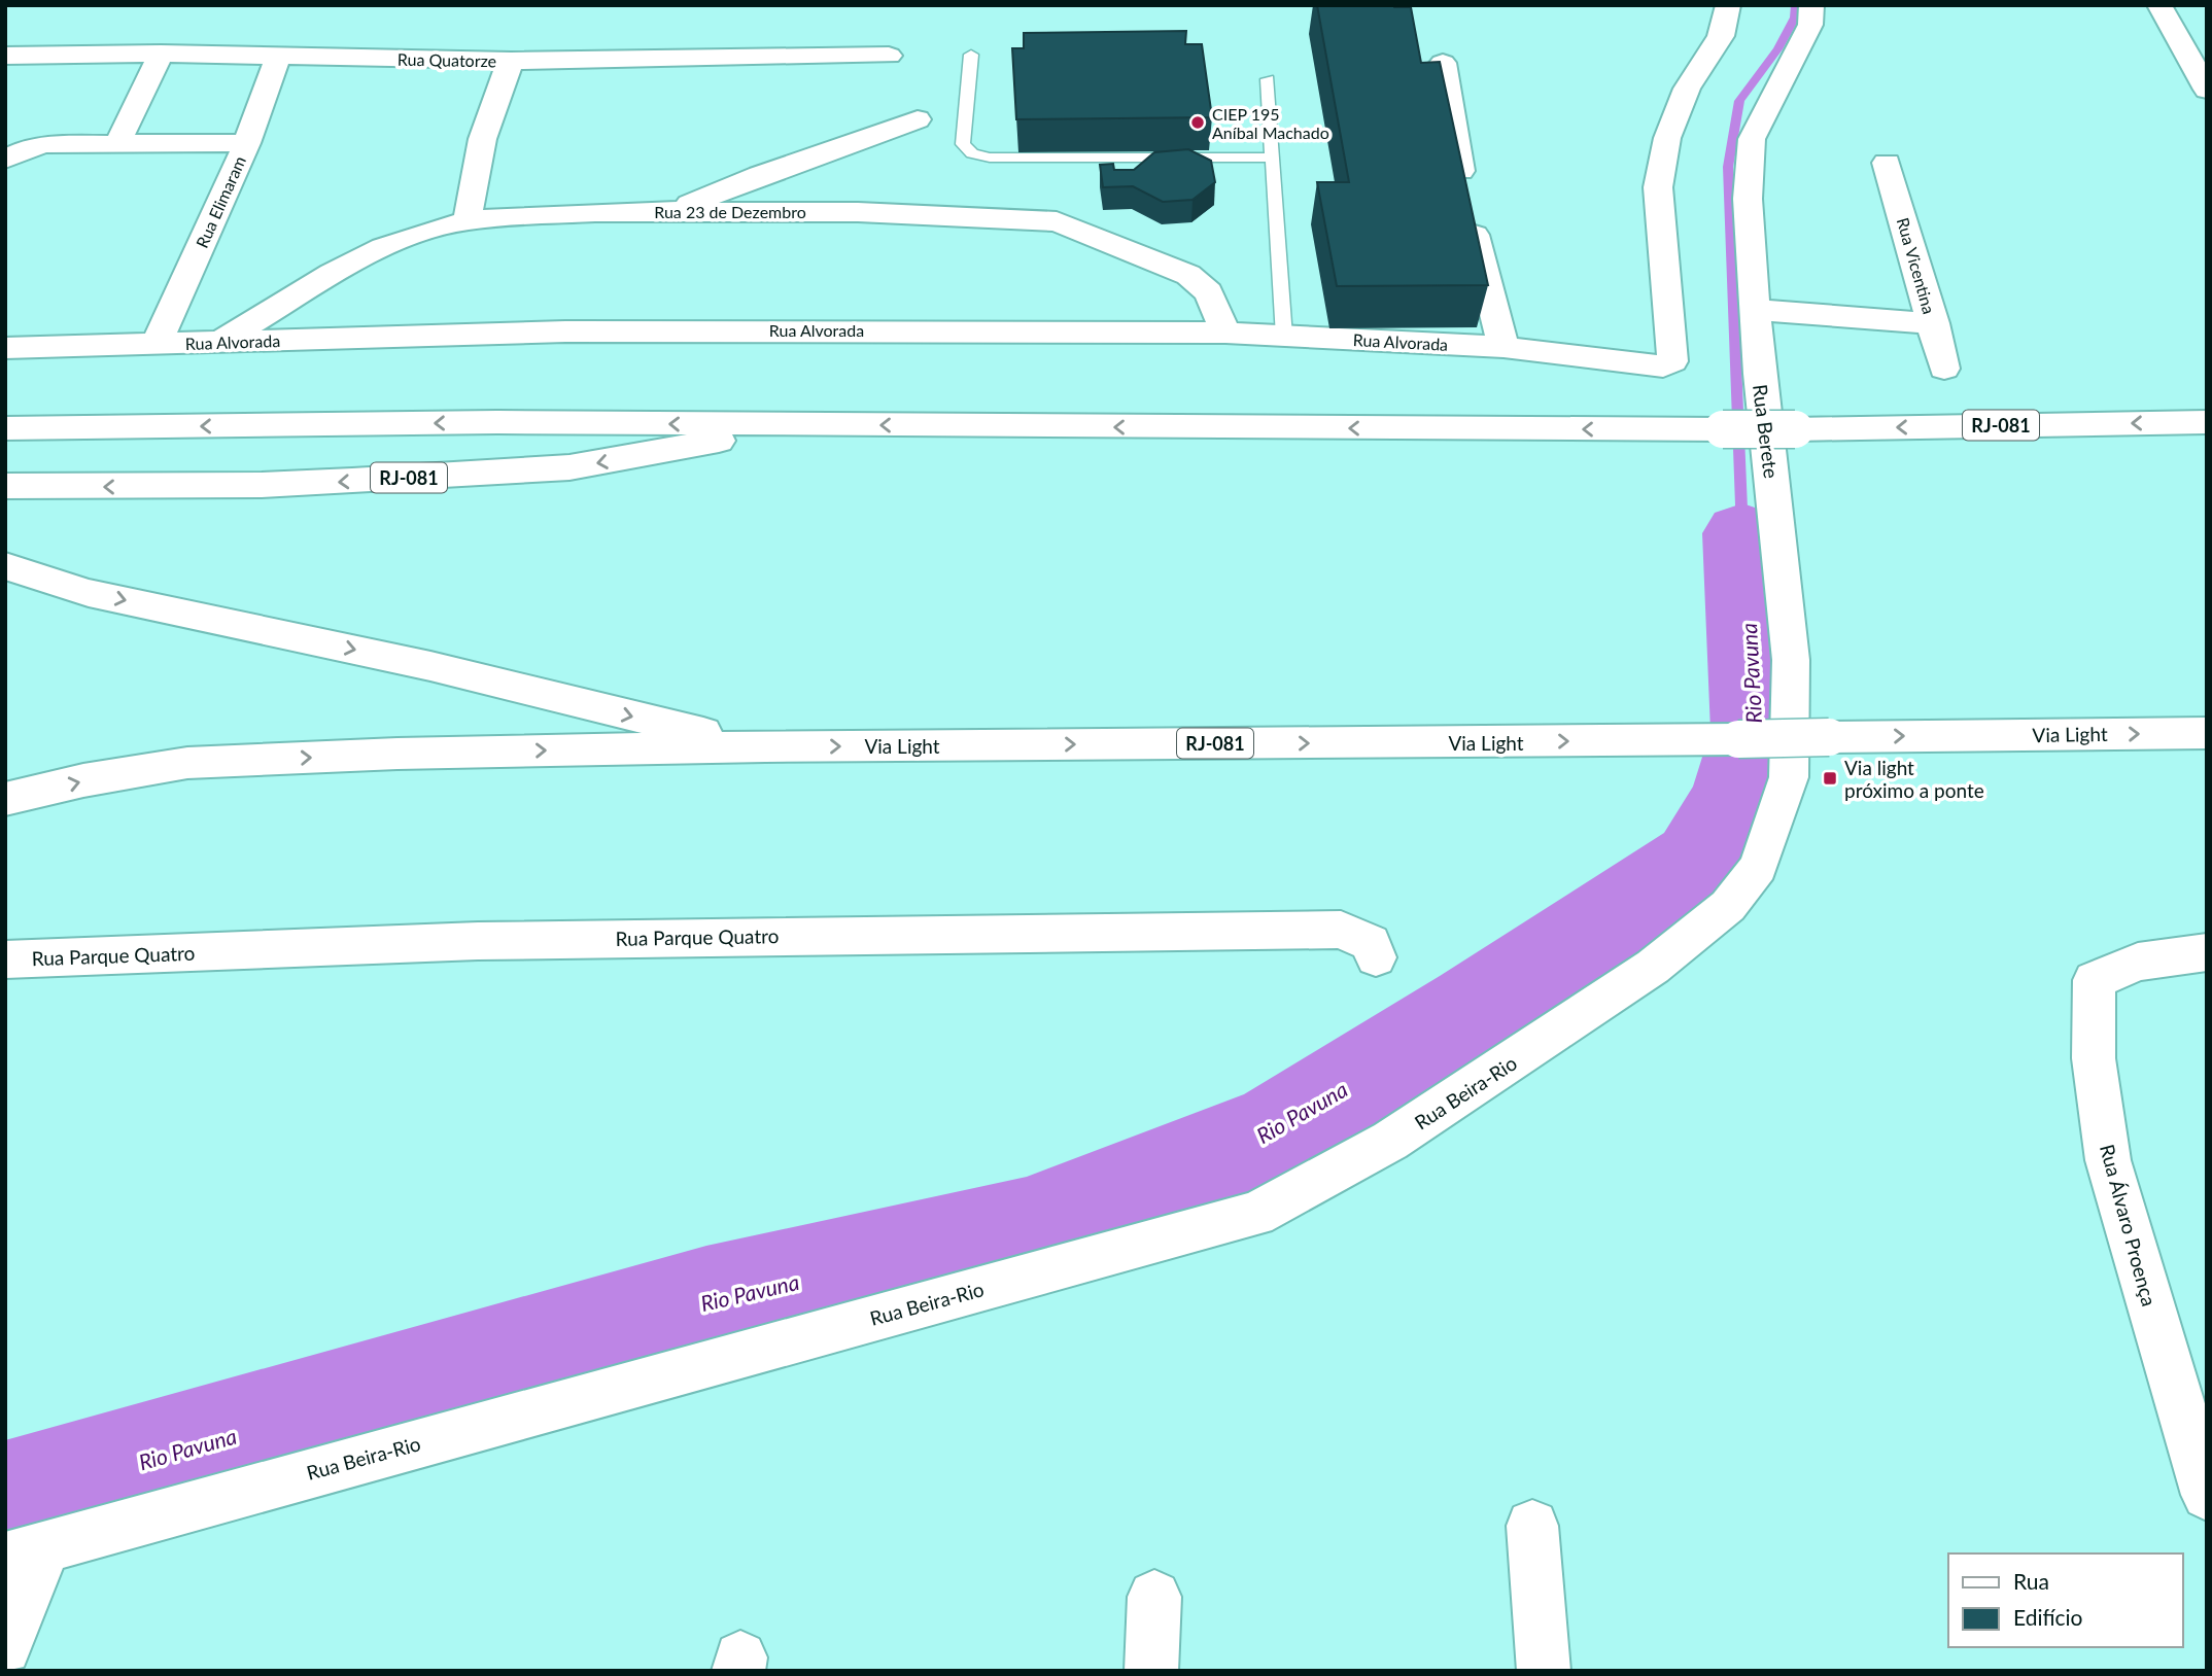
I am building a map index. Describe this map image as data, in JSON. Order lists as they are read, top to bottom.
{
  "streets": {
    "street": [
      "Rua Quatorze",
      "Rua Elimaram",
      "Rua 23 de Dezembro",
      "Rua Vicentina",
      "Rua Alvorada",
      "RJ-081",
      "Rua Berete",
      "Via Light",
      "Rua Parque Quatro",
      "Rua Beira-Rio",
      "Rua Álvaro Proença"
    ]
  },
  "crossings": [
    ["Rua Quatorze", "Rua Elimaram"],
    ["Rua Elimaram", "Rua Alvorada"],
    ["Rua 23 de Dezembro", "Rua Alvorada"],
    ["RJ-081", "Via Light"],
    ["Rua Berete", "Rua Beira-Rio"]
  ],
  "water": ["Rio Pavuna"],
  "places": {
    "other": ["CIEP 195 Aníbal Machado"],
    "transit": ["Via light próximo a ponte"]
  },
  "legend": ["Rua", "Edifício"]
}
